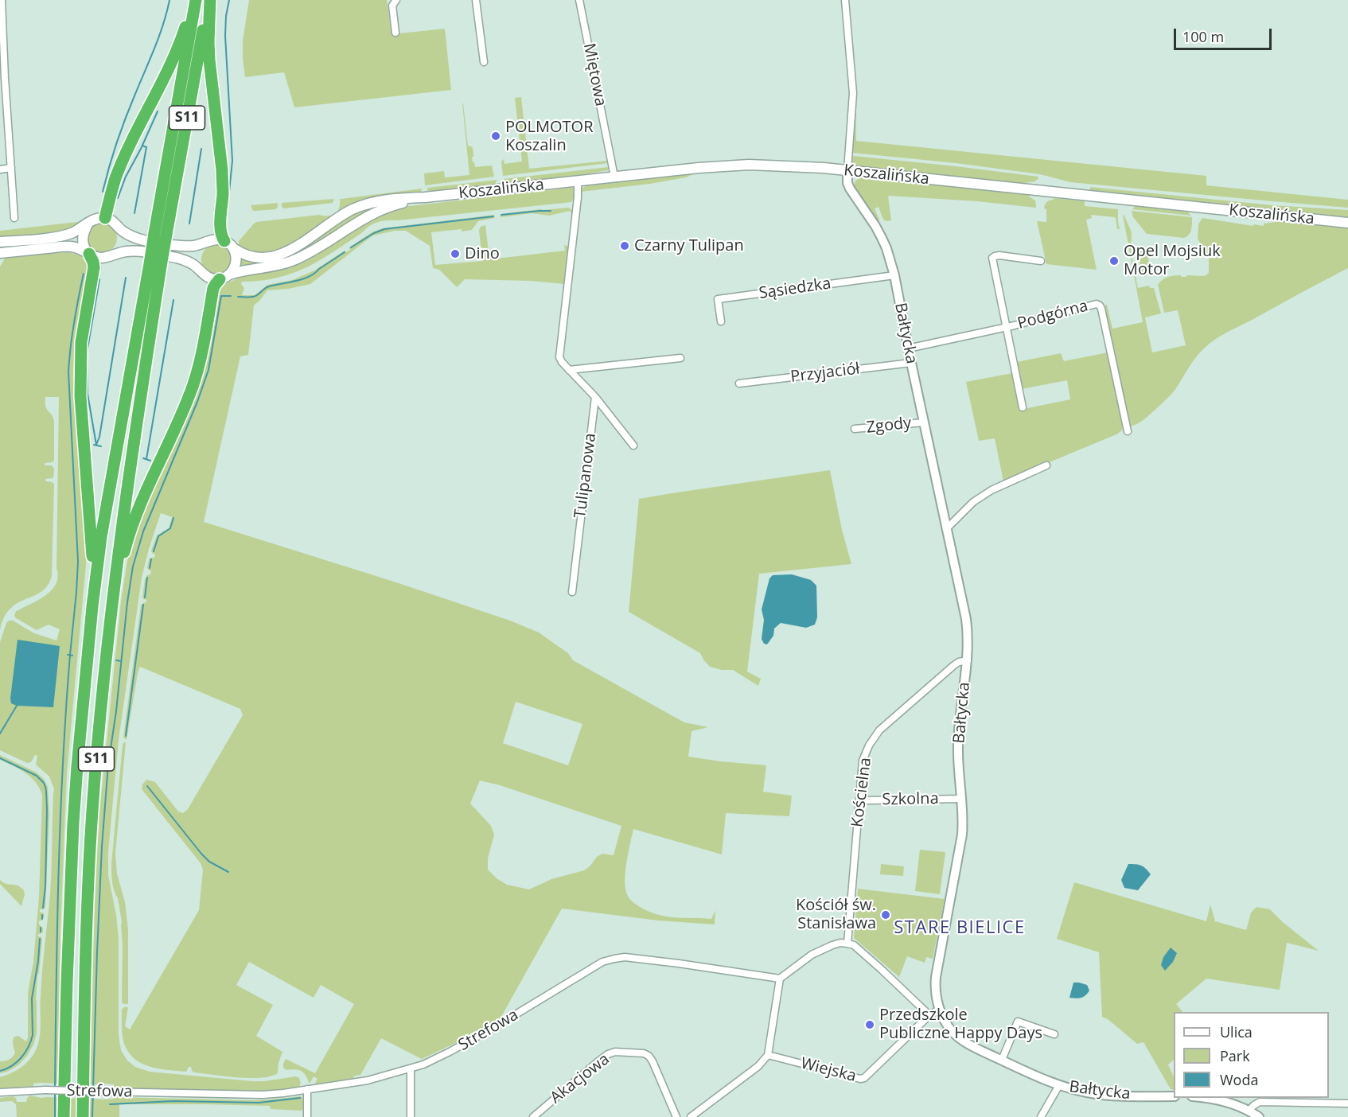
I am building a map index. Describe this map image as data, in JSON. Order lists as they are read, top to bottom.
{
  "streets": {
    "highway": ["S11"],
    "main road": ["Koszalińska"],
    "street": [
      "Miętowa",
      "Sąsiedzka",
      "Podgórna",
      "Bałtycka",
      "Przyjaciół",
      "Zgody",
      "Tulipanowa",
      "Kościelna",
      "Szkolna",
      "Strefowa",
      "Wiejska",
      "Akacjowa"
    ]
  },
  "crossings": [
    ["Miętowa", "Koszalińska"],
    ["Koszalińska", "Bałtycka"],
    ["Sąsiedzka", "Bałtycka"],
    ["Podgórna", "Bałtycka"],
    ["Bałtycka", "Przyjaciół"],
    ["Bałtycka", "Zgody"],
    ["Bałtycka", "Kościelna"],
    ["Bałtycka", "Szkolna"],
    ["Bałtycka", "Wiejska"],
    ["Kościelna", "Szkolna"],
    ["Kościelna", "Strefowa"],
    ["Kościelna", "Wiejska"],
    ["Strefowa", "Wiejska"]
  ],
  "districts": ["STARE BIELICE"],
  "places": [
    "POLMOTOR Koszalin",
    "Czarny Tulipan",
    "Dino",
    "Opel Mojsiuk Motor",
    "Kościół św. Stanisława",
    "Przedszkole Publiczne Happy Days"
  ],
  "legend": ["Ulica", "Park", "Woda"],
  "scale_bar": "100 m"
}
